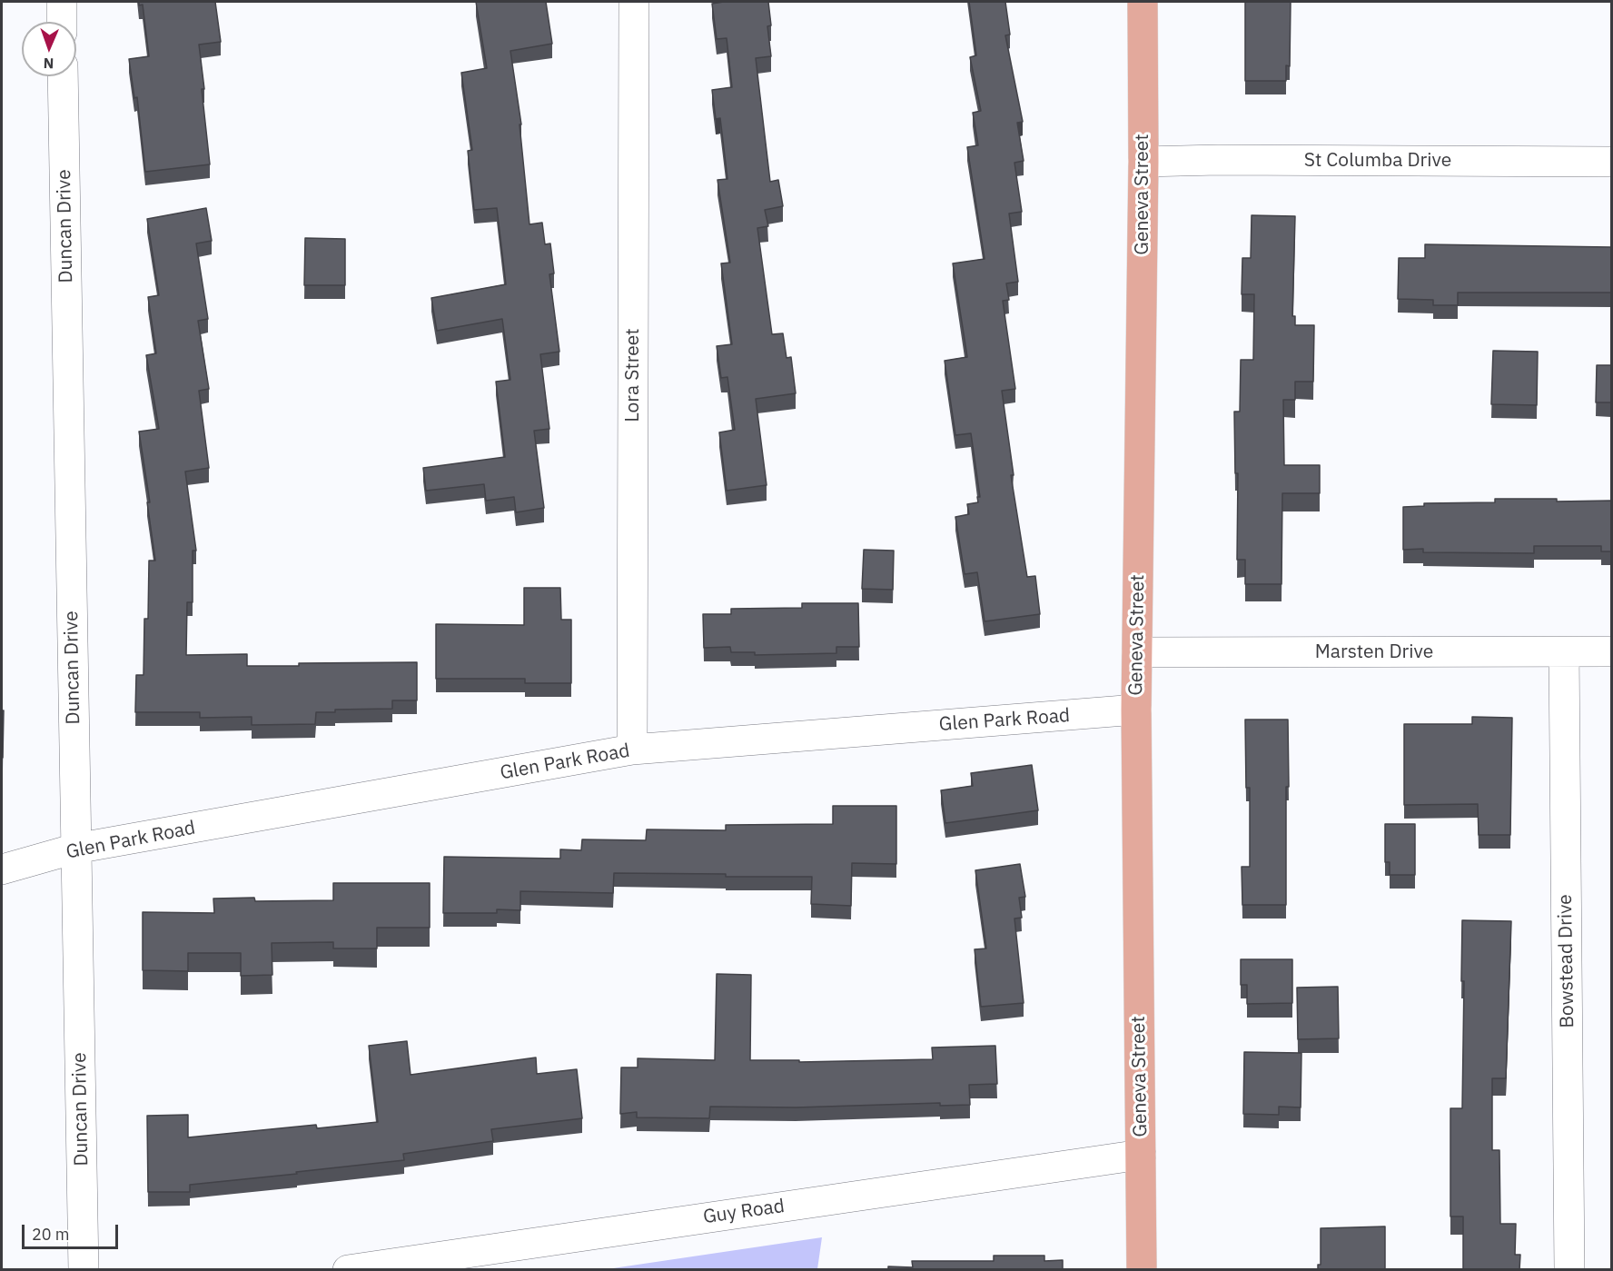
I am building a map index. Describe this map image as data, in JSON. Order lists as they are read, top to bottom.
{
  "streets": {
    "main road": ["Geneva Street"],
    "street": [
      "St Columba Drive",
      "Duncan Drive",
      "Lora Street",
      "Marsten Drive",
      "Glen Park Road",
      "Bowstead Drive",
      "Guy Road"
    ]
  },
  "crossings": [
    ["St Columba Drive", "Geneva Street"],
    ["Geneva Street", "Marsten Drive"],
    ["Geneva Street", "Glen Park Road"],
    ["Geneva Street", "Guy Road"],
    ["Duncan Drive", "Glen Park Road"],
    ["Lora Street", "Glen Park Road"],
    ["Marsten Drive", "Bowstead Drive"]
  ],
  "scale_bar": "20 m",
  "north": "bottom"
}
